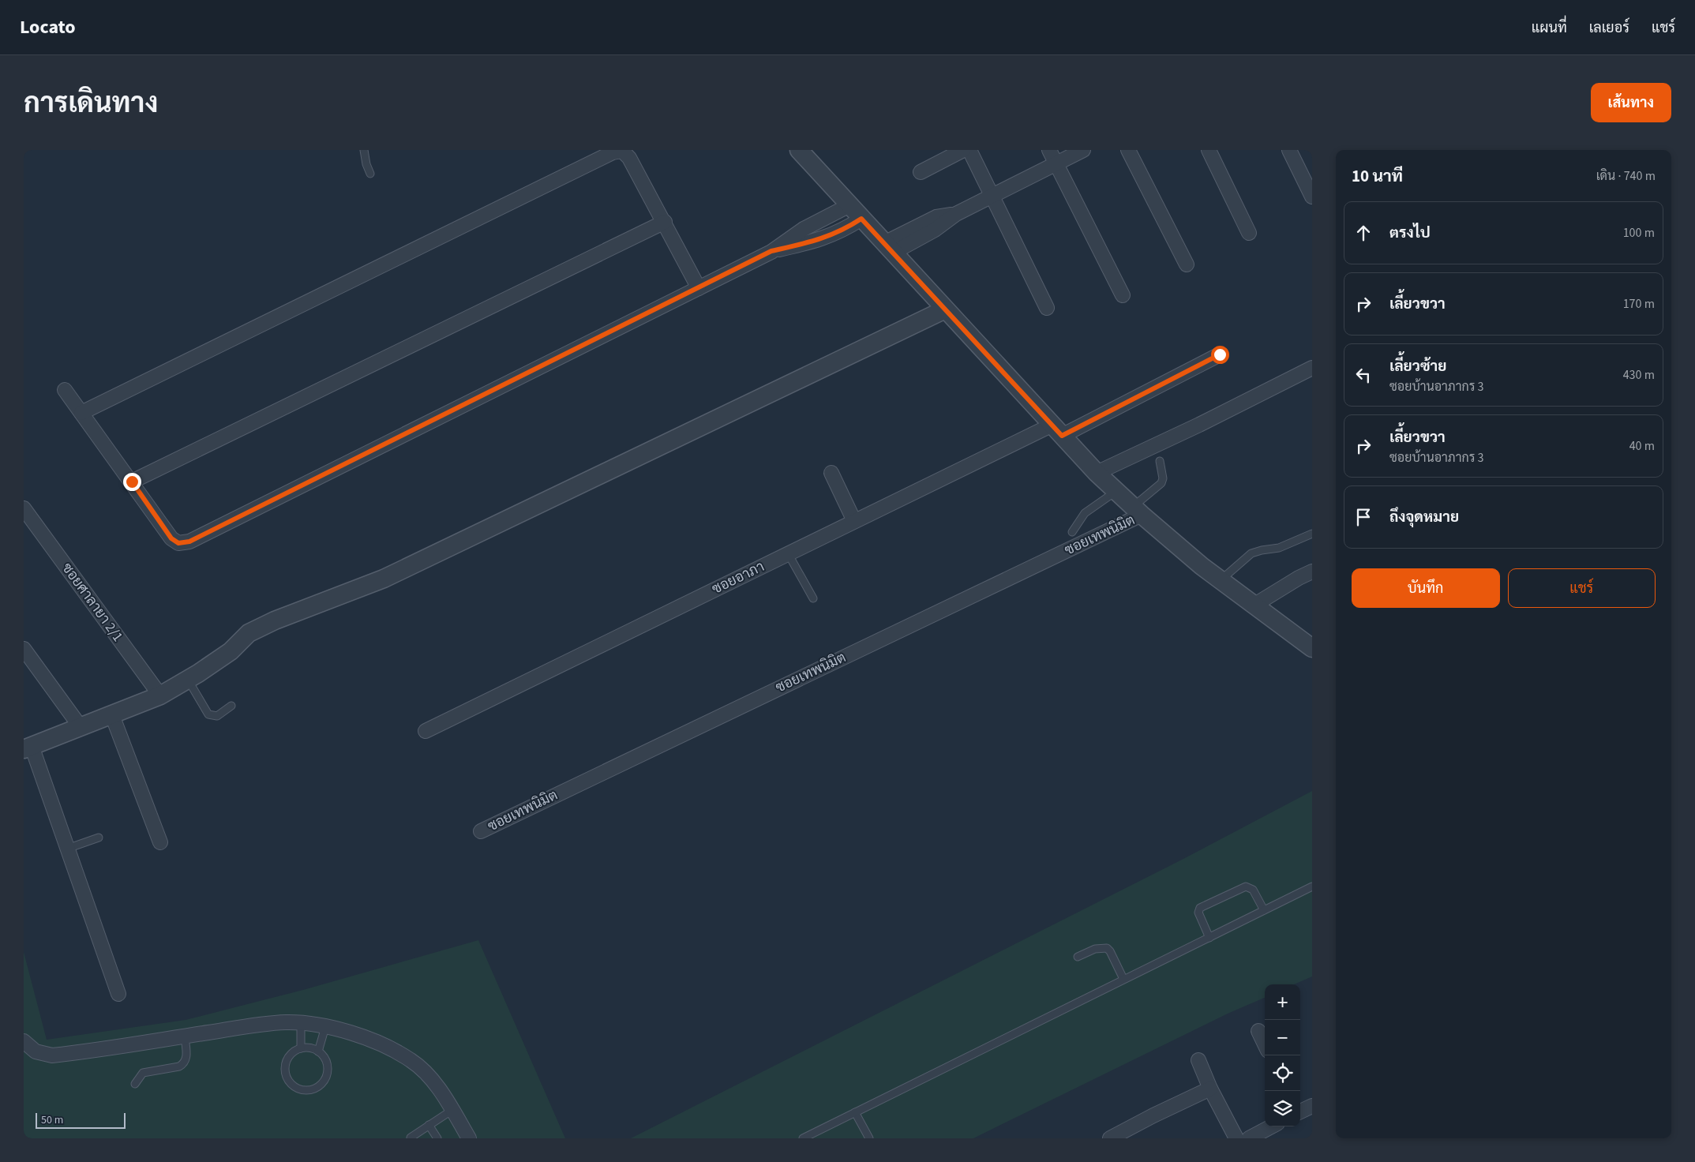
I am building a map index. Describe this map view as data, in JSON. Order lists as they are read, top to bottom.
{
  "streets": {
    "street": ["ซอยเทพนิมิต", "ซอยอาภา", "ซอยศาลายา 2/1"]
  },
  "scale_bar": "50 m",
  "page": {
    "header": "Locato",
    "nav": ["แผนที่", "เลเยอร์", "แชร์"],
    "title": "การเดินทาง",
    "buttons": [
      "เส้นทาง",
      ["บันทึก", "แชร์"]
    ],
    "heading": ["10 นาที", "เดิน · 740 m"],
    "list": [
      ["ตรงไป", "100 m"],
      ["เลี้ยวขวา", "170 m"],
      ["เลี้ยวซ้าย", "ซอยบ้านอาภากร 3", "430 m"],
      ["เลี้ยวขวา", "ซอยบ้านอาภากร 3", "40 m"],
      "ถึงจุดหมาย"
    ],
    "map_buttons": ["+", "−"],
    "scale": "50 m"
  }
}
